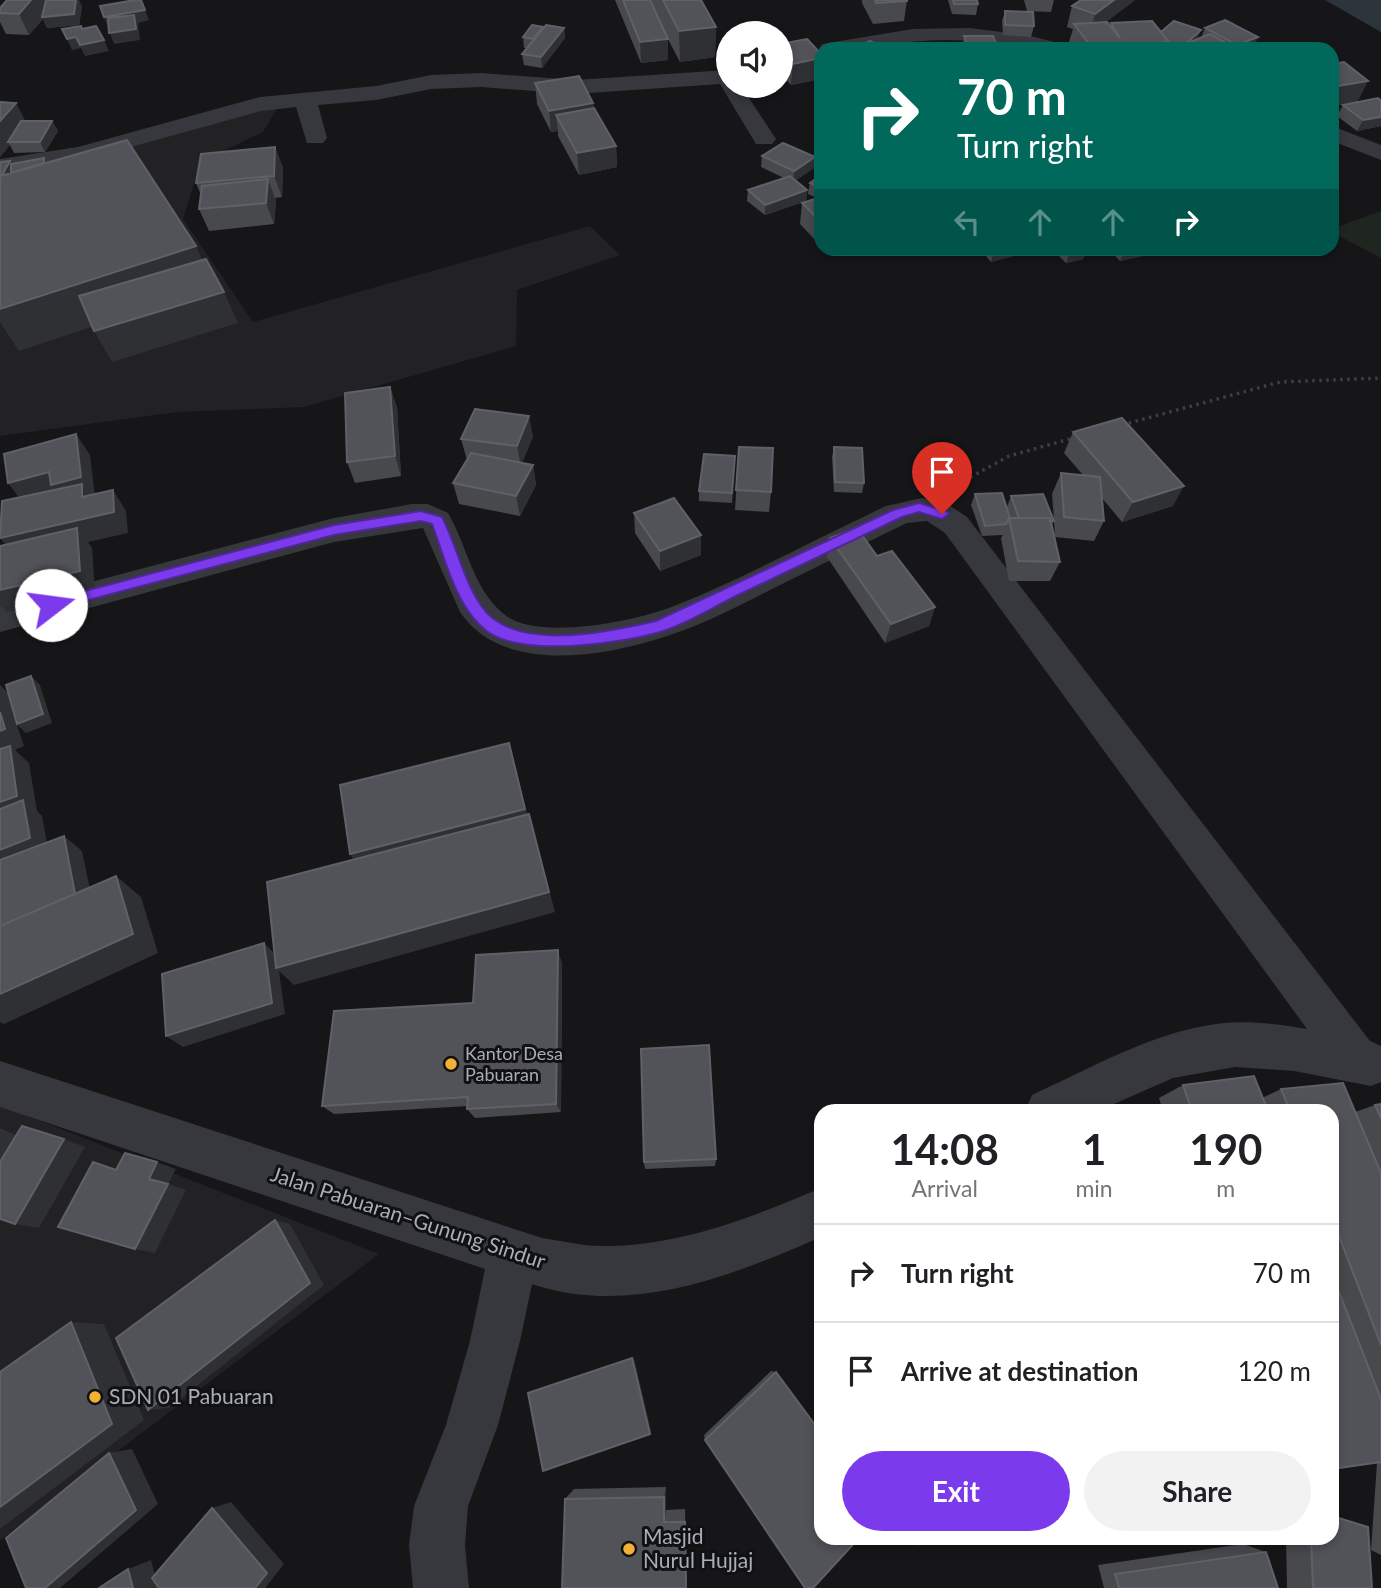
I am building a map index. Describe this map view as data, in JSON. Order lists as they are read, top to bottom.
{
  "streets": {
    "street": ["Jalan Pabuaran–Gunung Sindur"]
  },
  "places": ["Kantor Desa Pabuaran", "SDN 01 Pabuaran", "Masjid Nurul Hujjaj"],
  "page": {
    "turn": ["70 m", "Turn right"],
    "eta": [
      "14:08",
      "Arrival",
      "1",
      "min",
      "190",
      "m"
    ],
    "list": [
      {
        "name": "Turn right",
        "value": "70 m"
      },
      {
        "name": "Arrive at destination",
        "value": "120 m"
      }
    ],
    "buttons": ["Exit", "Share"]
  }
}
